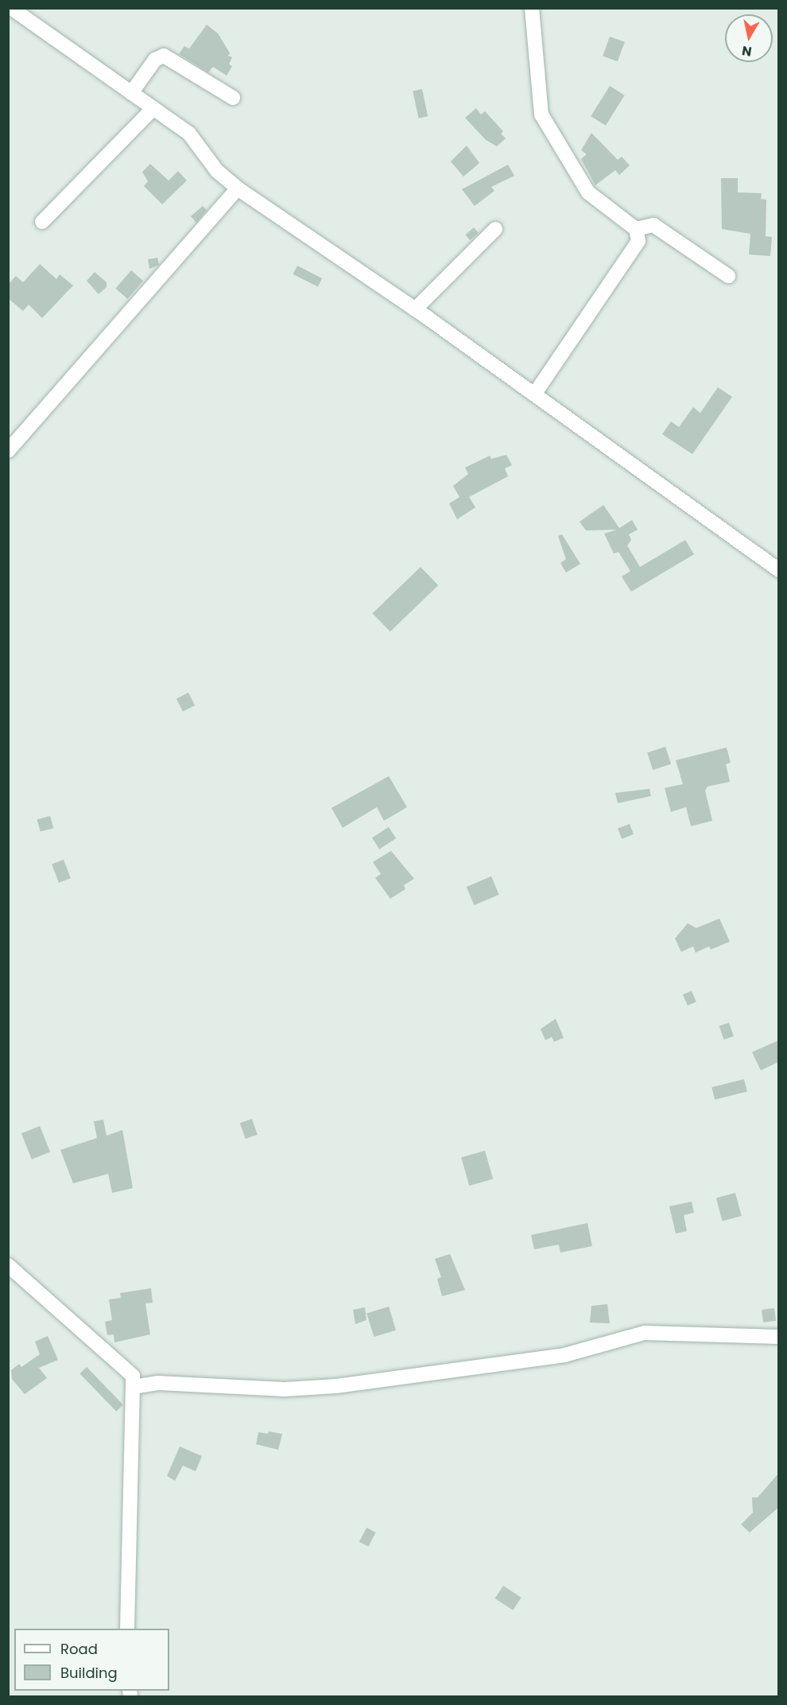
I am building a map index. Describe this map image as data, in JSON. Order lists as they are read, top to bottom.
{
  "legend": ["Road", "Building"],
  "north": "bottom"
}
